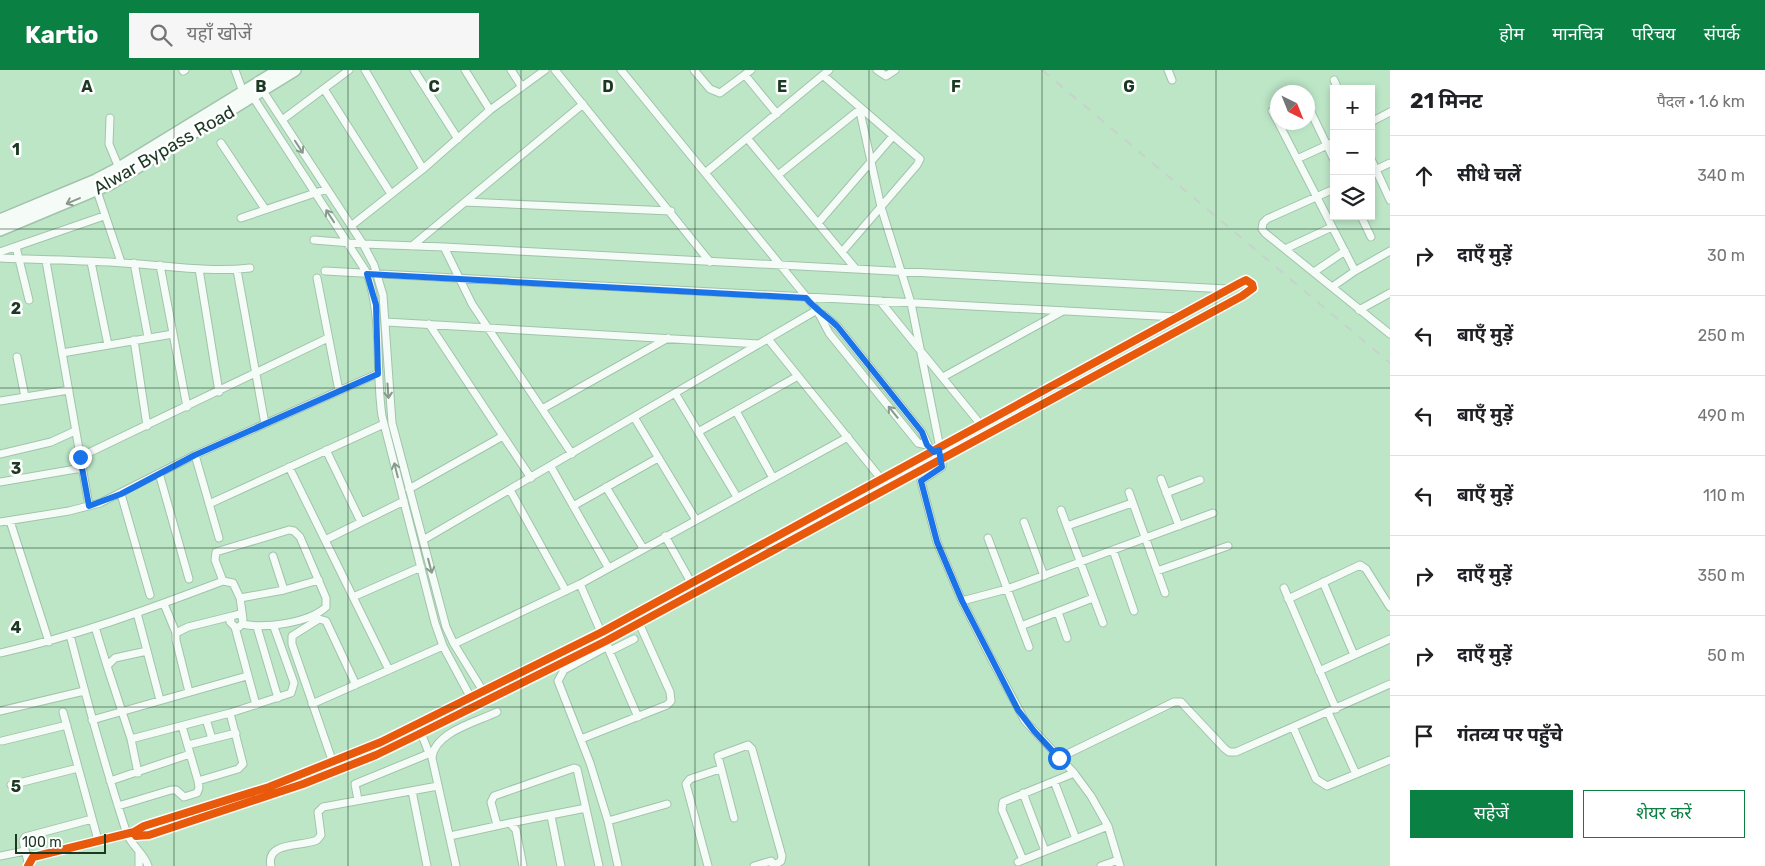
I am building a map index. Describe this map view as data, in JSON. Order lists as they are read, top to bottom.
{
  "streets": {
    "main road": ["Alwar Bypass Road"]
  },
  "scale_bar": "100 m",
  "north": "bottom right",
  "page": {
    "header": "Kartio",
    "search": "यहाँ खोजें",
    "nav": [
      "होम",
      "मानचित्र",
      "परिचय",
      "संपर्क"
    ],
    "heading": ["21 मिनट", "पैदल · 1.6 km"],
    "map_buttons": ["+", "−"],
    "list": [
      ["सीधे चलें", "340 m"],
      ["दाएँ मुड़ें", "30 m"],
      ["बाएँ मुड़ें", "250 m"],
      ["बाएँ मुड़ें", "490 m"],
      ["बाएँ मुड़ें", "110 m"],
      ["दाएँ मुड़ें", "350 m"],
      ["दाएँ मुड़ें", "50 m"],
      "गंतव्य पर पहुँचे"
    ],
    "buttons": ["सहेजें", "शेयर करें"],
    "scale": "100 m"
  },
  "grid": {
    "columns": [
      "A",
      "B",
      "C",
      "D",
      "E",
      "F",
      "G"
    ],
    "rows": [
      "1",
      "2",
      "3",
      "4",
      "5"
    ]
  }
}
